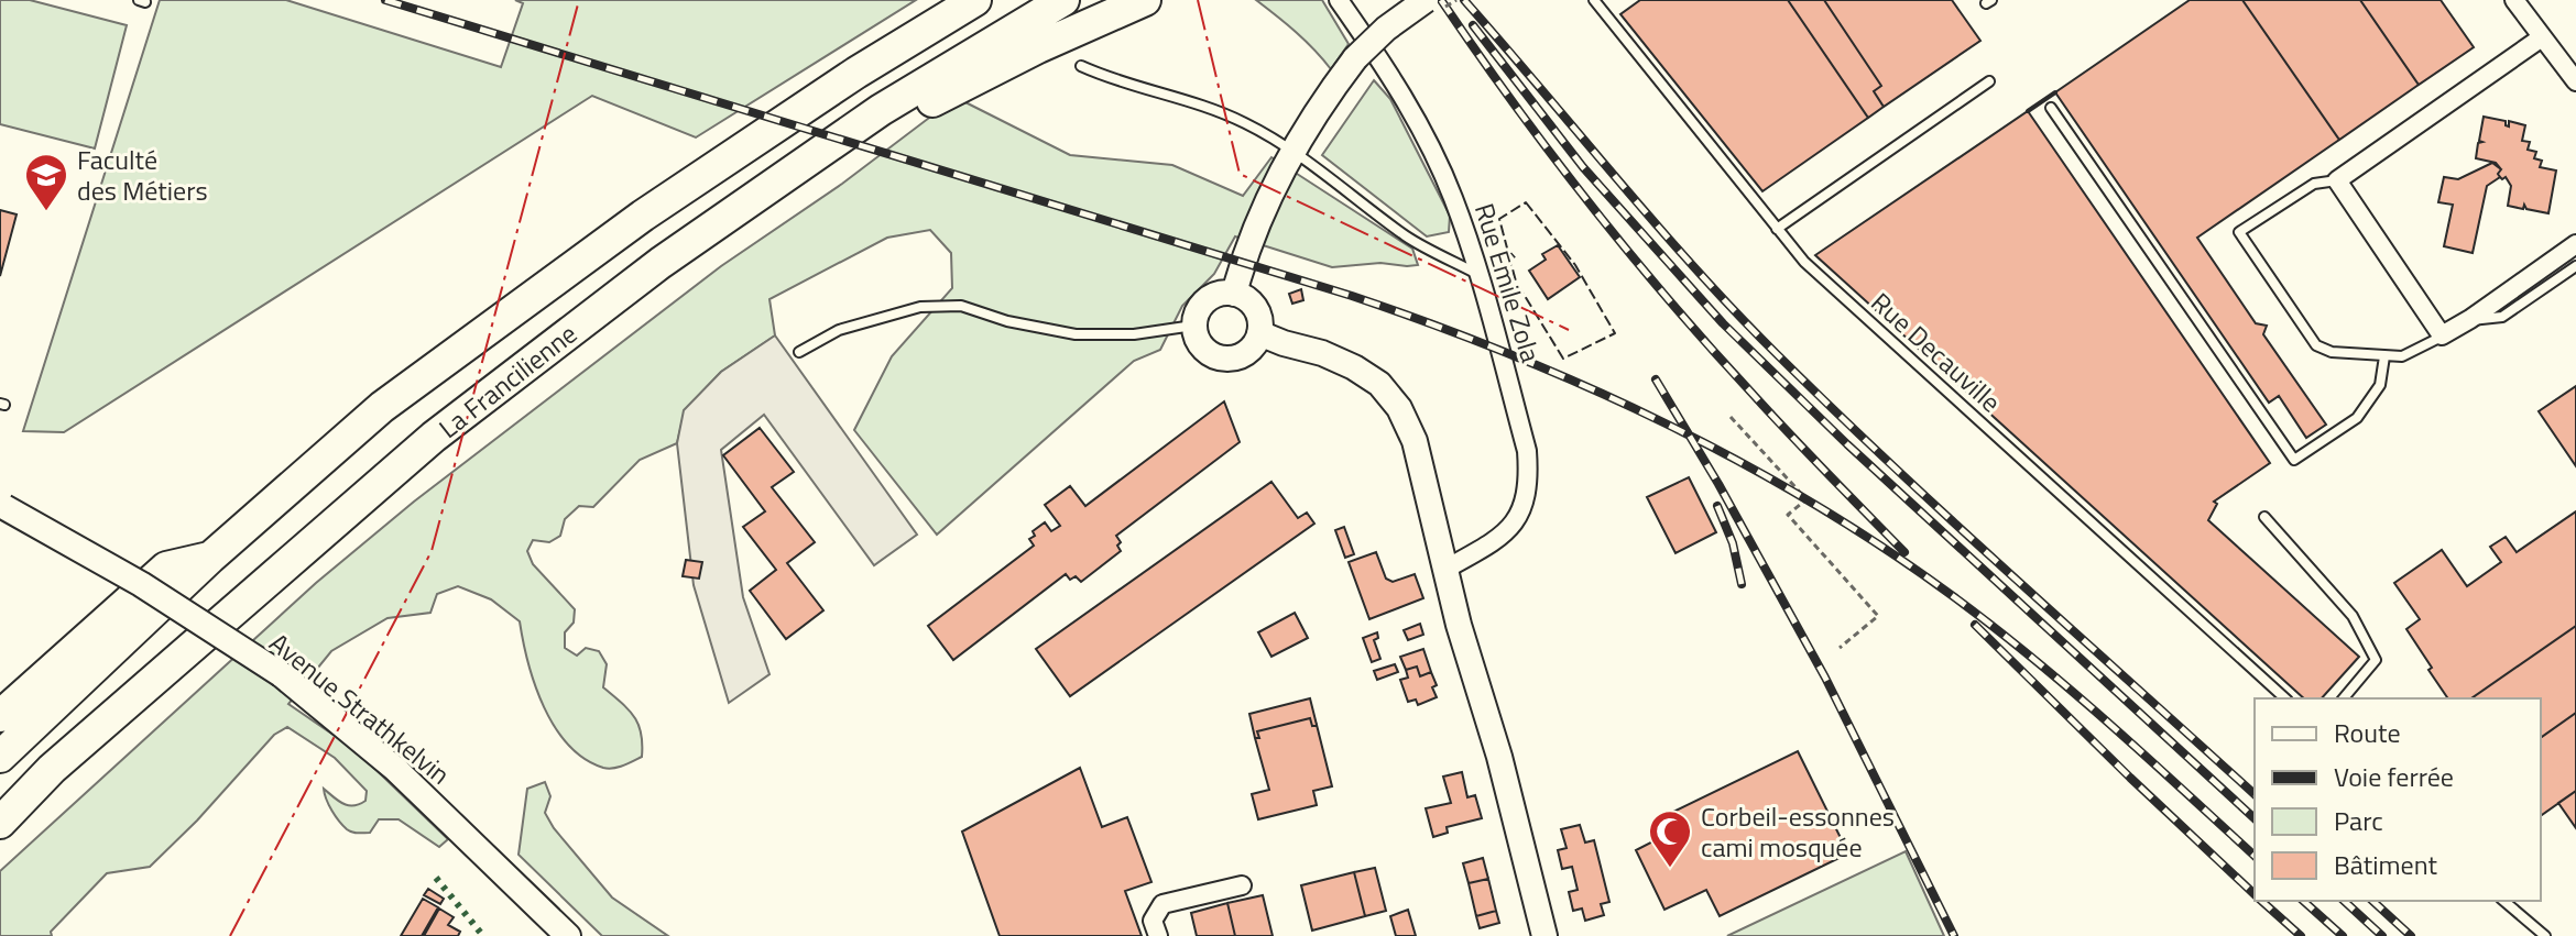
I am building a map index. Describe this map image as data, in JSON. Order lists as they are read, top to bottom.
{
  "streets": {
    "highway": ["La Francilienne"],
    "street": ["Rue Émile Zola", "Avenue Strathkelvin"],
    "lane": ["Rue Decauville"]
  },
  "places": {
    "school or university": ["Faculté des Métiers"],
    "mosque": ["Corbeil-essonnes cami mosquée"]
  },
  "legend": [
    "Route",
    "Voie ferrée",
    "Parc",
    "Bâtiment"
  ]
}
